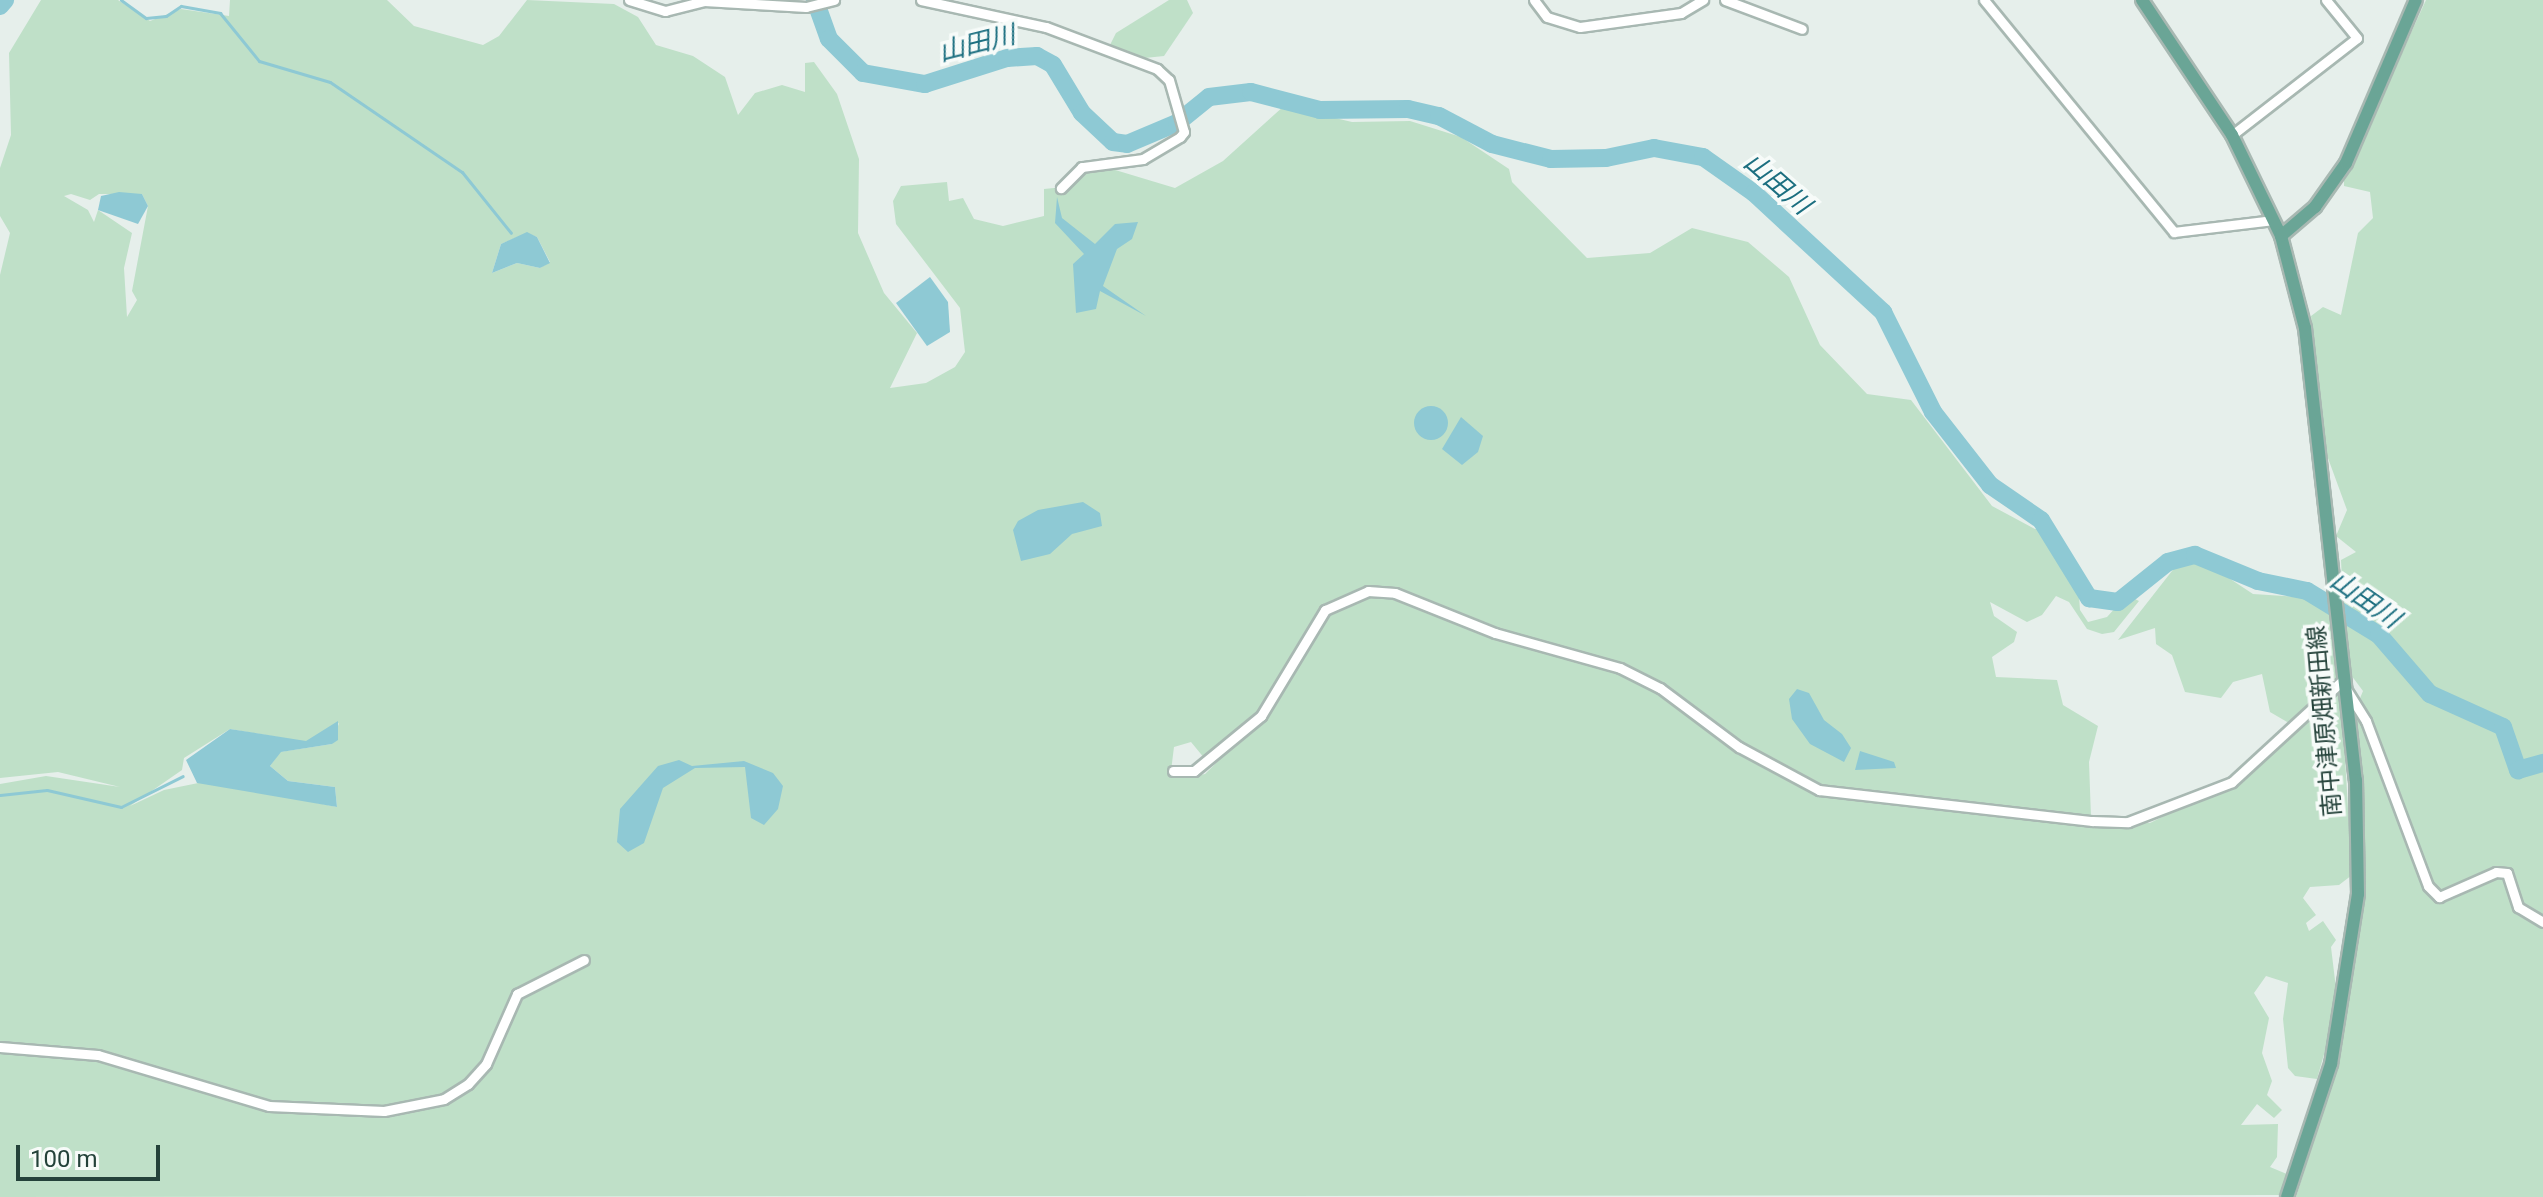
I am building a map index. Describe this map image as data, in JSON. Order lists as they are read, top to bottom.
{
  "streets": {
    "main road": ["南中津原畑新田線"]
  },
  "water": ["山田川"],
  "scale_bar": "100 m"
}
